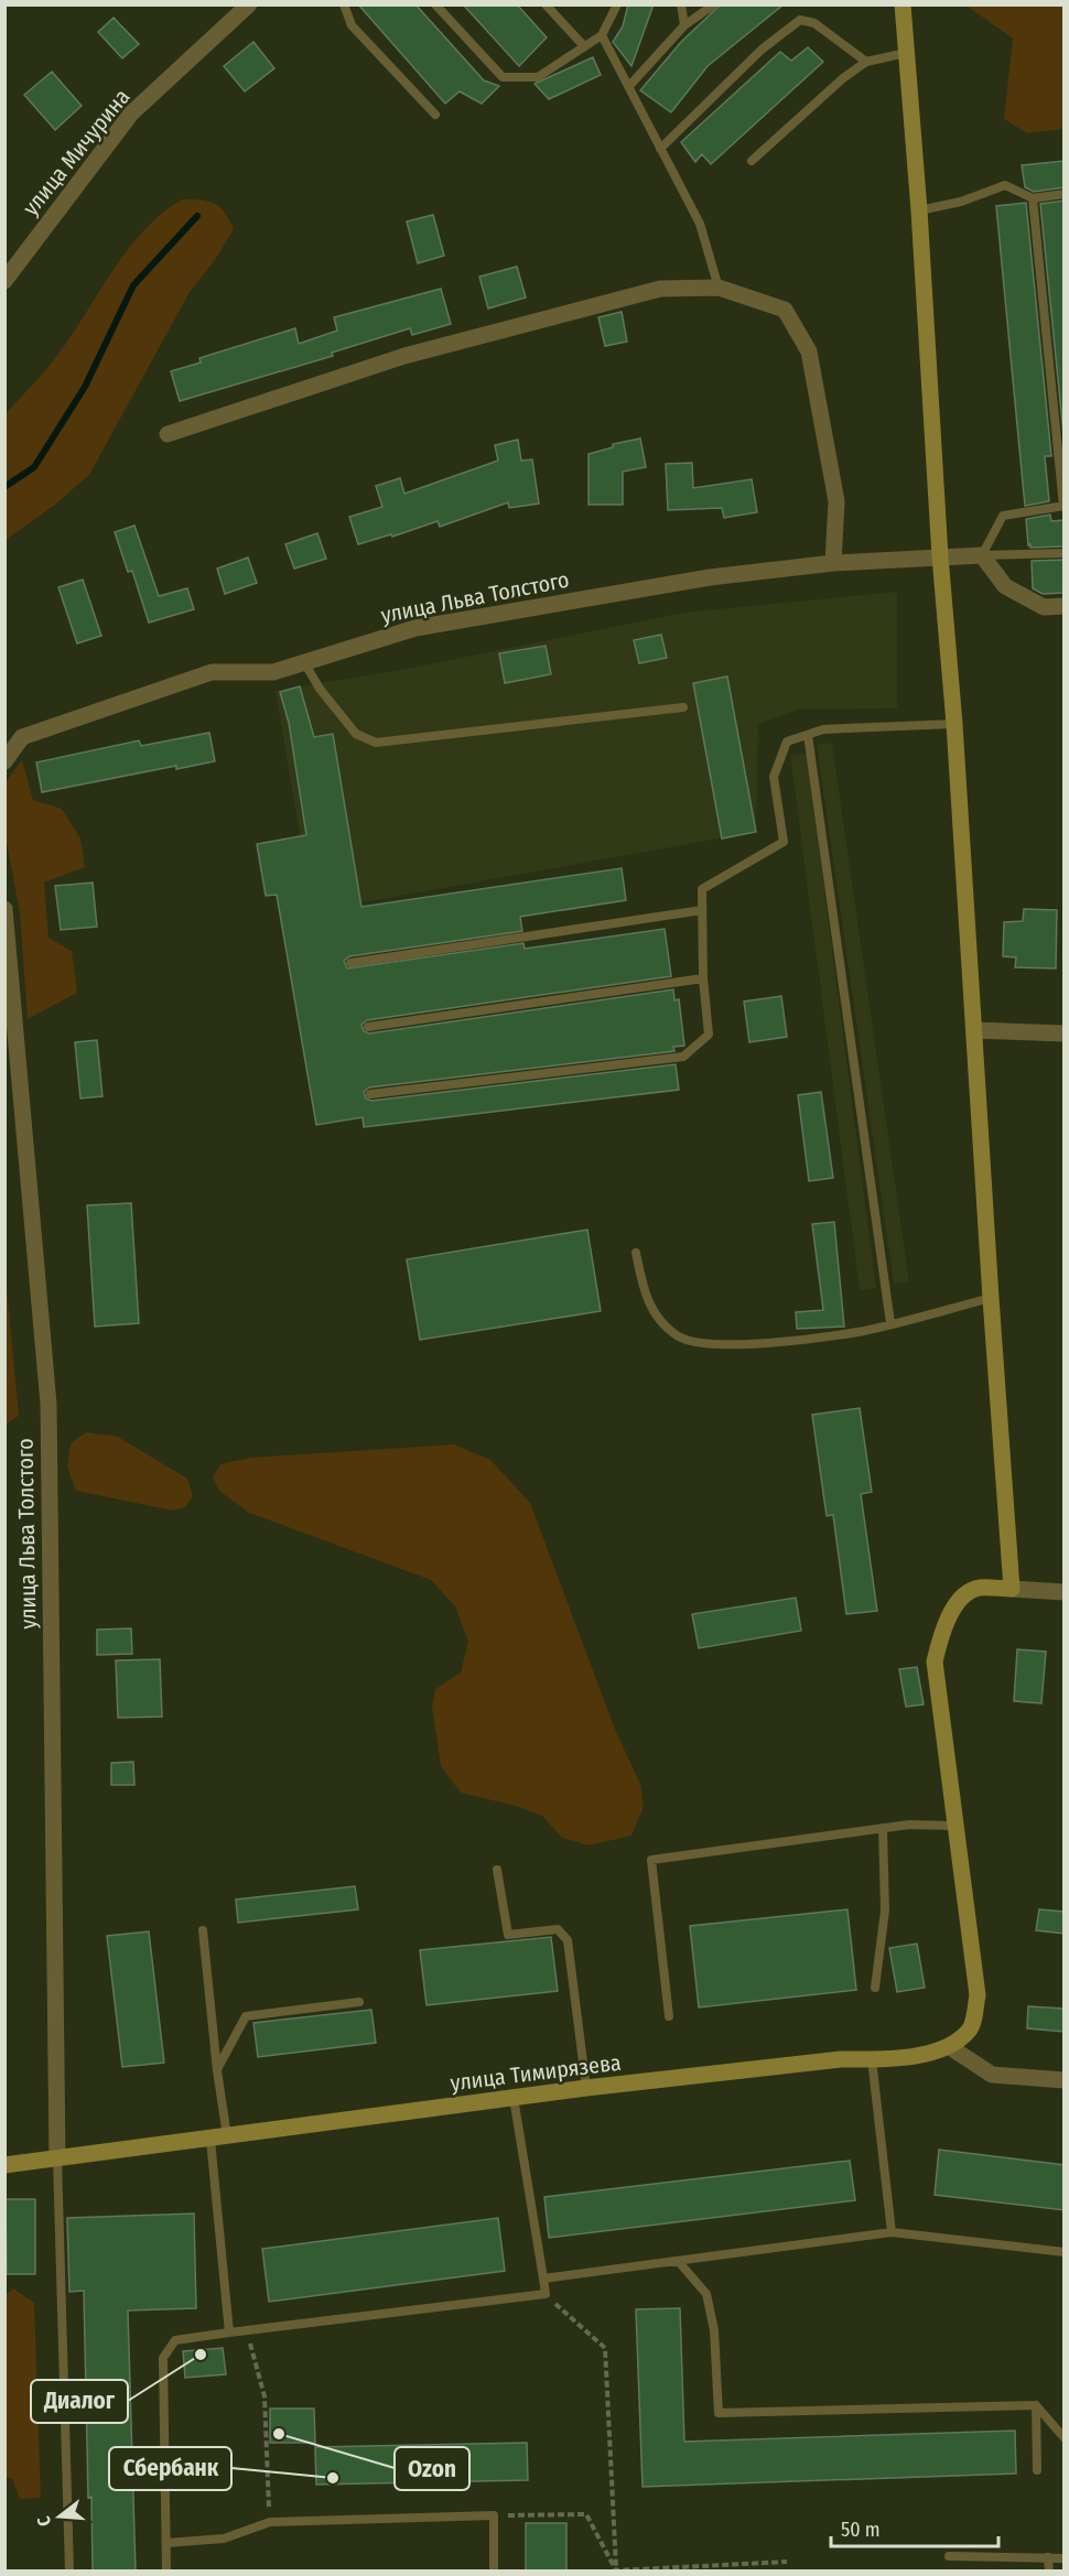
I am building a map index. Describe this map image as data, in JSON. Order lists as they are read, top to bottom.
{
  "streets": {
    "street": ["улица Мичурина", "улица Льва Толстого", "улица Тимирязева"]
  },
  "crossings": [
    ["улица Льва Толстого", "улица Тимирязева"]
  ],
  "places": ["Диалог", "Ozon", "Сбербанк"],
  "scale_bar": "50 m",
  "north": "left"
}
